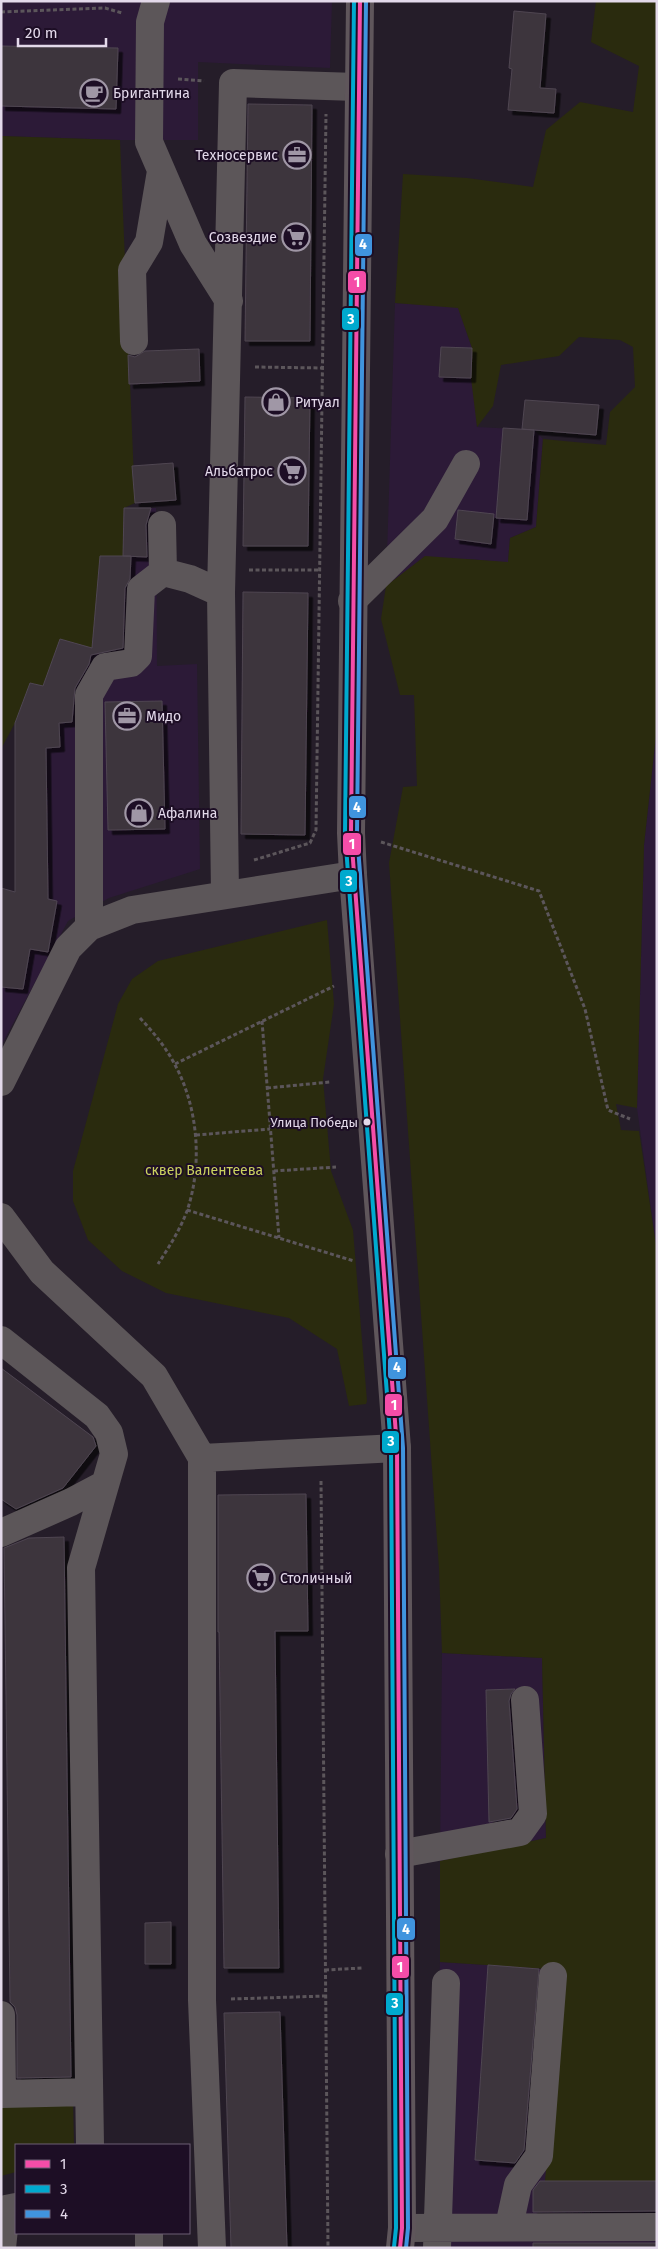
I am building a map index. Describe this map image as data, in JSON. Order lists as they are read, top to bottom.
{
  "parks": ["сквер Валентеева"],
  "places": {
    "cafe": ["Бригантина"],
    "office": ["Техносервис", "Мидо"],
    "supermarket": ["Созвездие", "Альбатрос", "Столичный"],
    "shop": ["Ритуал", "Афалина"],
    "other": ["Улица Победы"]
  },
  "lines": ["transit line 1", "transit line 3", "transit line 4"],
  "legend": ["1", "3", "4"],
  "scale_bar": "20 m"
}
